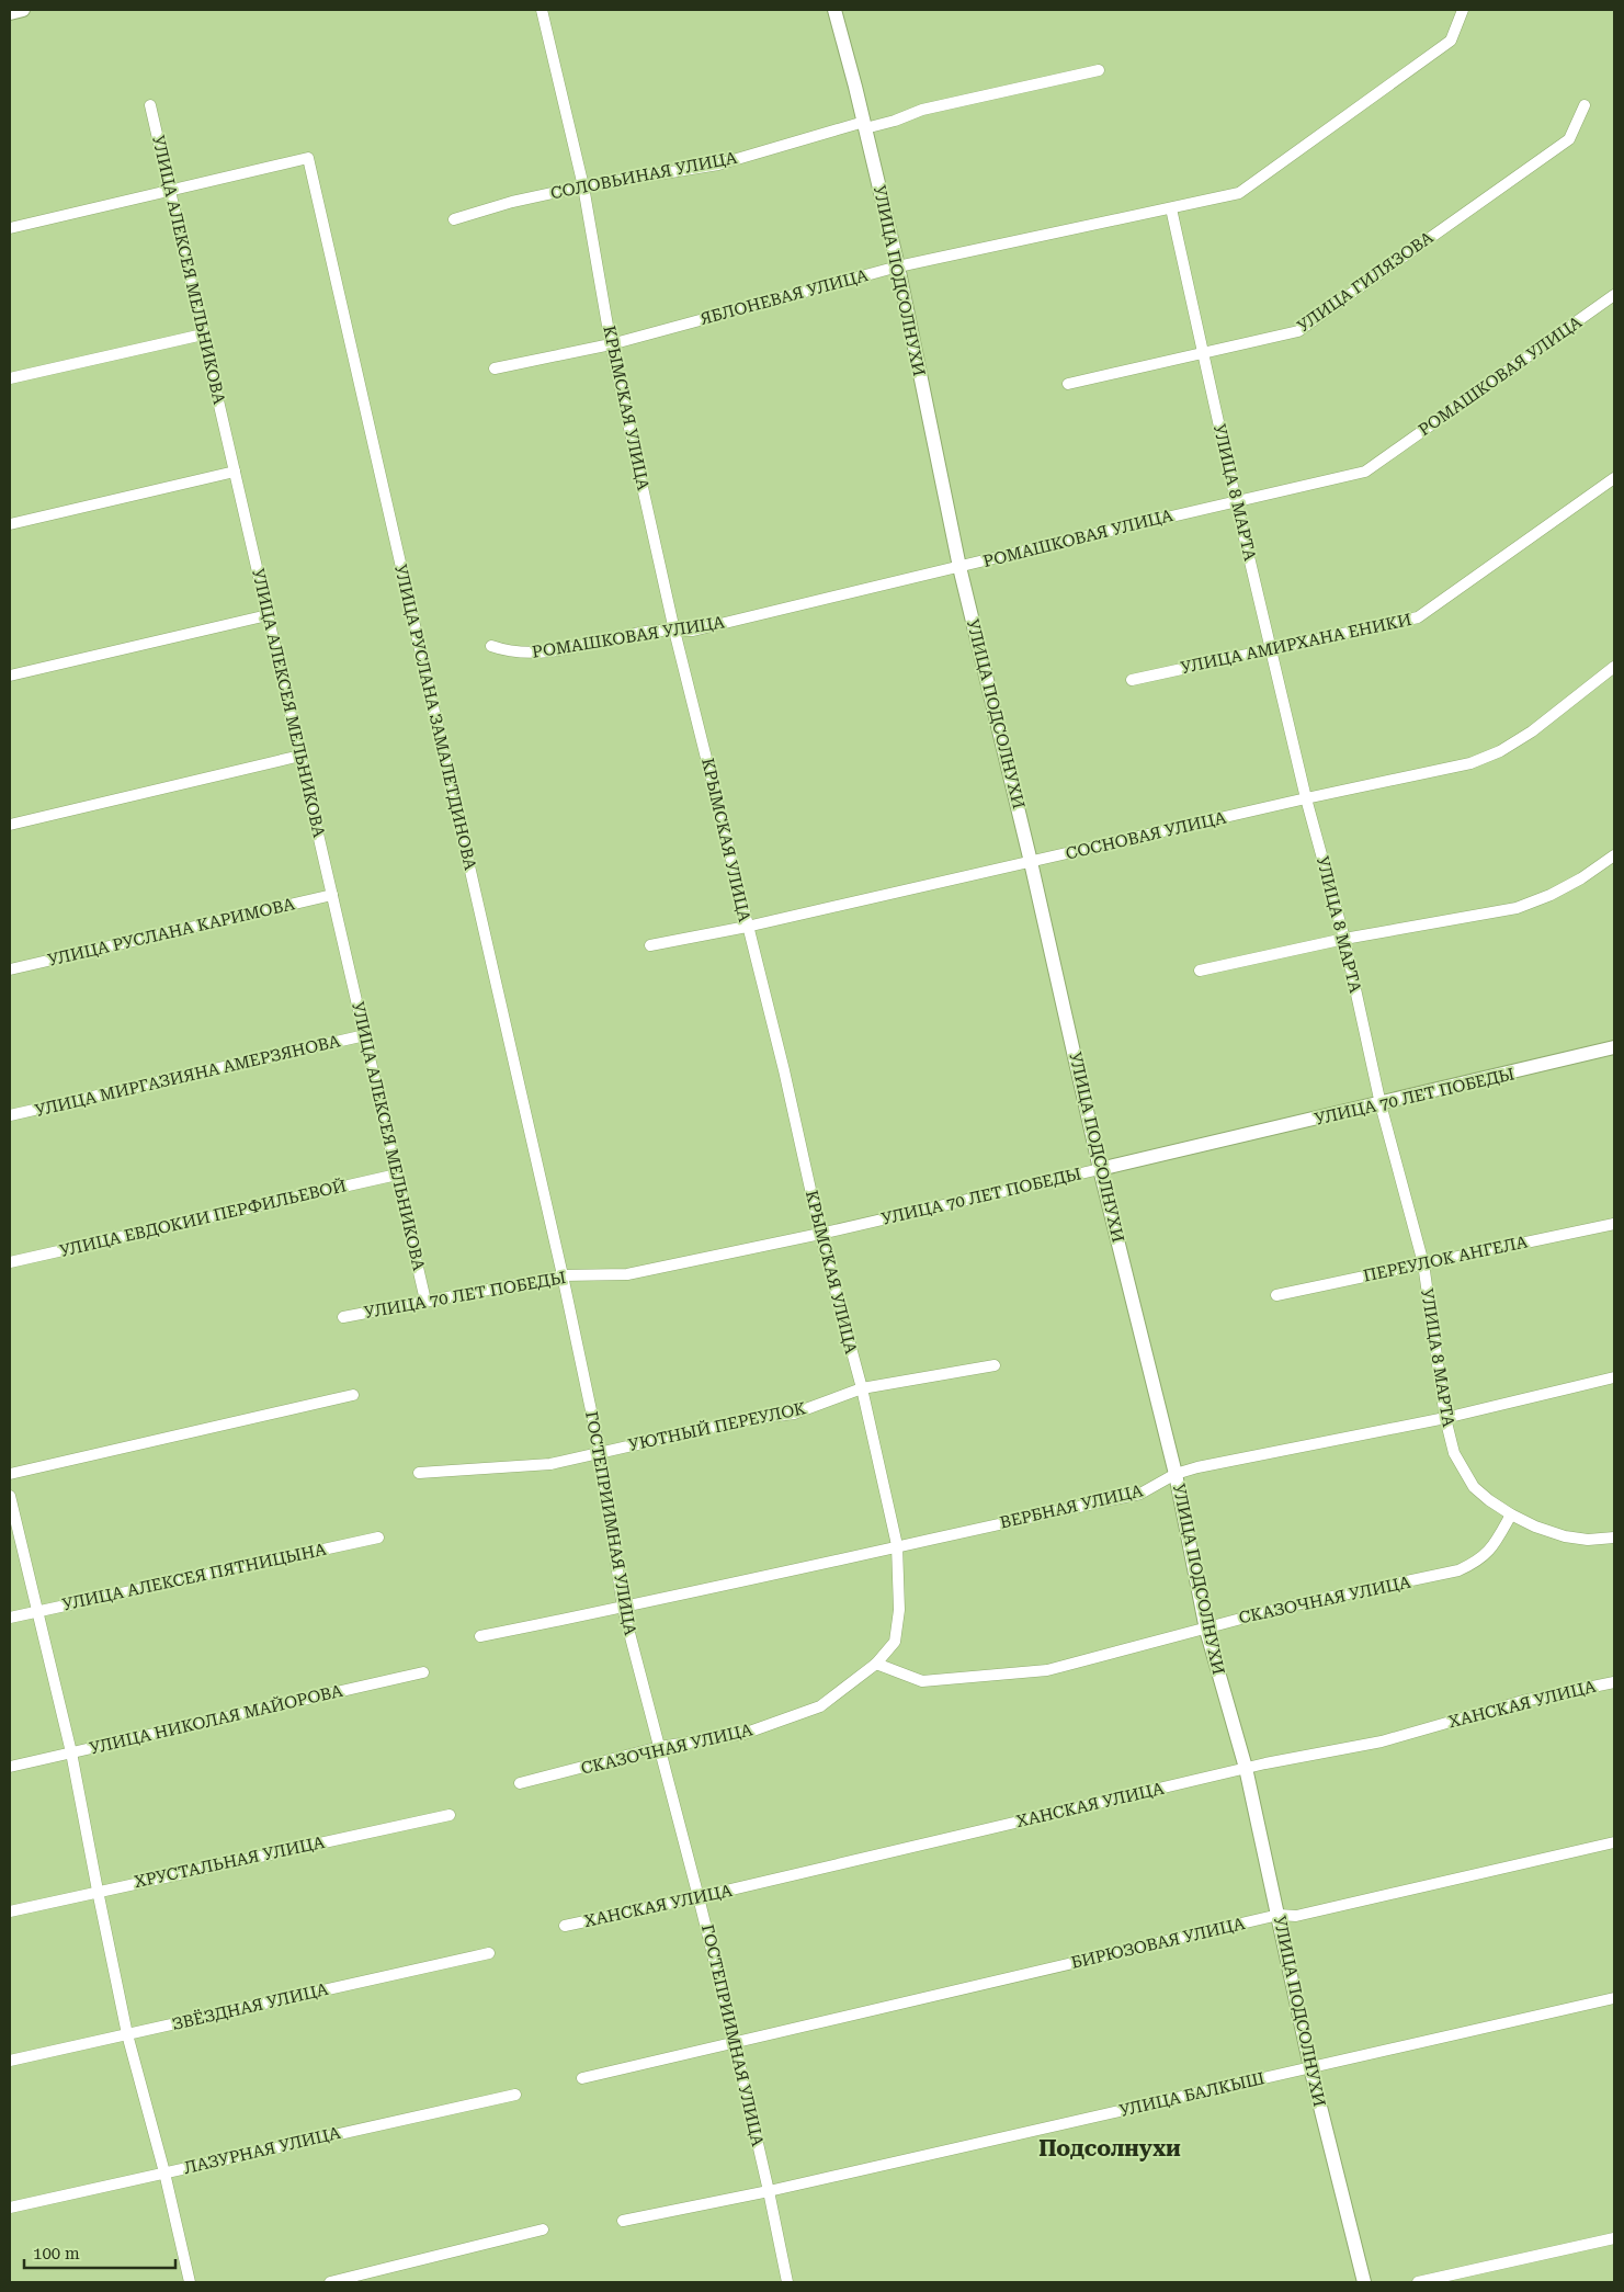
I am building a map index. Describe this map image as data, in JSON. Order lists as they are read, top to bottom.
{
  "streets": {
    "street": [
      "СОЛОВЬИНАЯ УЛИЦА",
      "УЛИЦА АЛЕКСЕЯ МЕЛЬНИКОВА",
      "УЛИЦА ПОДСОЛНУХИ",
      "УЛИЦА ГИЛЯЗОВА",
      "ЯБЛОНЕВАЯ УЛИЦА",
      "РОМАШКОВАЯ УЛИЦА",
      "КРЫМСКАЯ УЛИЦА",
      "УЛИЦА 8 МАРТА",
      "УЛИЦА АМИРХАНА ЕНИКИ",
      "УЛИЦА РУСЛАНА ЗАМАЛЕТДИНОВА",
      "СОСНОВАЯ УЛИЦА",
      "УЛИЦА РУСЛАНА КАРИМОВА",
      "УЛИЦА МИРГАЗИЯНА АМЕРЗЯНОВА",
      "УЛИЦА 70 ЛЕТ ПОБЕДЫ",
      "УЛИЦА ЕВДОКИИ ПЕРФИЛЬЕВОЙ",
      "ПЕРЕУЛОК АНГЕЛА",
      "УЮТНЫЙ ПЕРЕУЛОК",
      "ВЕРБНАЯ УЛИЦА",
      "ГОСТЕПРИИМНАЯ УЛИЦА",
      "УЛИЦА АЛЕКСЕЯ ПЯТНИЦЫНА",
      "СКАЗОЧНАЯ УЛИЦА",
      "ХАНСКАЯ УЛИЦА",
      "УЛИЦА НИКОЛАЯ МАЙОРОВА",
      "ХРУСТАЛЬНАЯ УЛИЦА",
      "БИРЮЗОВАЯ УЛИЦА",
      "ЗВЁЗДНАЯ УЛИЦА",
      "УЛИЦА БАЛКЫШ",
      "ЛАЗУРНАЯ УЛИЦА"
    ]
  },
  "crossings": [
    ["СОЛОВЬИНАЯ УЛИЦА", "УЛИЦА ПОДСОЛНУХИ"],
    ["СОЛОВЬИНАЯ УЛИЦА", "КРЫМСКАЯ УЛИЦА"],
    ["УЛИЦА АЛЕКСЕЯ МЕЛЬНИКОВА", "УЛИЦА РУСЛАНА ЗАМАЛЕТДИНОВА"],
    ["УЛИЦА АЛЕКСЕЯ МЕЛЬНИКОВА", "УЛИЦА РУСЛАНА КАРИМОВА"],
    ["УЛИЦА АЛЕКСЕЯ МЕЛЬНИКОВА", "УЛИЦА МИРГАЗИЯНА АМЕРЗЯНОВА"],
    ["УЛИЦА АЛЕКСЕЯ МЕЛЬНИКОВА", "УЛИЦА 70 ЛЕТ ПОБЕДЫ"],
    ["УЛИЦА АЛЕКСЕЯ МЕЛЬНИКОВА", "УЛИЦА ЕВДОКИИ ПЕРФИЛЬЕВОЙ"],
    ["УЛИЦА ПОДСОЛНУХИ", "ЯБЛОНЕВАЯ УЛИЦА"],
    ["УЛИЦА ПОДСОЛНУХИ", "РОМАШКОВАЯ УЛИЦА"],
    ["УЛИЦА ПОДСОЛНУХИ", "СОСНОВАЯ УЛИЦА"],
    ["УЛИЦА ПОДСОЛНУХИ", "УЛИЦА 70 ЛЕТ ПОБЕДЫ"],
    ["УЛИЦА ПОДСОЛНУХИ", "ВЕРБНАЯ УЛИЦА"],
    ["УЛИЦА ПОДСОЛНУХИ", "СКАЗОЧНАЯ УЛИЦА"],
    ["УЛИЦА ПОДСОЛНУХИ", "ХАНСКАЯ УЛИЦА"],
    ["УЛИЦА ПОДСОЛНУХИ", "БИРЮЗОВАЯ УЛИЦА"],
    ["УЛИЦА ПОДСОЛНУХИ", "УЛИЦА БАЛКЫШ"],
    ["УЛИЦА ГИЛЯЗОВА", "УЛИЦА 8 МАРТА"],
    ["ЯБЛОНЕВАЯ УЛИЦА", "КРЫМСКАЯ УЛИЦА"],
    ["ЯБЛОНЕВАЯ УЛИЦА", "УЛИЦА 8 МАРТА"],
    ["РОМАШКОВАЯ УЛИЦА", "КРЫМСКАЯ УЛИЦА"],
    ["РОМАШКОВАЯ УЛИЦА", "УЛИЦА 8 МАРТА"],
    ["КРЫМСКАЯ УЛИЦА", "СОСНОВАЯ УЛИЦА"],
    ["КРЫМСКАЯ УЛИЦА", "УЛИЦА 70 ЛЕТ ПОБЕДЫ"],
    ["КРЫМСКАЯ УЛИЦА", "УЮТНЫЙ ПЕРЕУЛОК"],
    ["КРЫМСКАЯ УЛИЦА", "ВЕРБНАЯ УЛИЦА"],
    ["КРЫМСКАЯ УЛИЦА", "СКАЗОЧНАЯ УЛИЦА"],
    ["УЛИЦА 8 МАРТА", "УЛИЦА АМИРХАНА ЕНИКИ"],
    ["УЛИЦА 8 МАРТА", "СОСНОВАЯ УЛИЦА"],
    ["УЛИЦА 8 МАРТА", "УЛИЦА 70 ЛЕТ ПОБЕДЫ"],
    ["УЛИЦА 8 МАРТА", "ПЕРЕУЛОК АНГЕЛА"],
    ["УЛИЦА 8 МАРТА", "ВЕРБНАЯ УЛИЦА"],
    ["УЛИЦА 8 МАРТА", "СКАЗОЧНАЯ УЛИЦА"],
    ["УЛИЦА РУСЛАНА ЗАМАЛЕТДИНОВА", "УЛИЦА 70 ЛЕТ ПОБЕДЫ"],
    ["УЛИЦА РУСЛАНА ЗАМАЛЕТДИНОВА", "ГОСТЕПРИИМНАЯ УЛИЦА"],
    ["УЛИЦА 70 ЛЕТ ПОБЕДЫ", "ГОСТЕПРИИМНАЯ УЛИЦА"],
    ["УЮТНЫЙ ПЕРЕУЛОК", "ГОСТЕПРИИМНАЯ УЛИЦА"],
    ["ВЕРБНАЯ УЛИЦА", "ГОСТЕПРИИМНАЯ УЛИЦА"],
    ["ГОСТЕПРИИМНАЯ УЛИЦА", "СКАЗОЧНАЯ УЛИЦА"],
    ["ГОСТЕПРИИМНАЯ УЛИЦА", "ХАНСКАЯ УЛИЦА"],
    ["ГОСТЕПРИИМНАЯ УЛИЦА", "БИРЮЗОВАЯ УЛИЦА"],
    ["ГОСТЕПРИИМНАЯ УЛИЦА", "УЛИЦА БАЛКЫШ"]
  ],
  "districts": ["Подсолнухи"],
  "scale_bar": "100 m"
}
